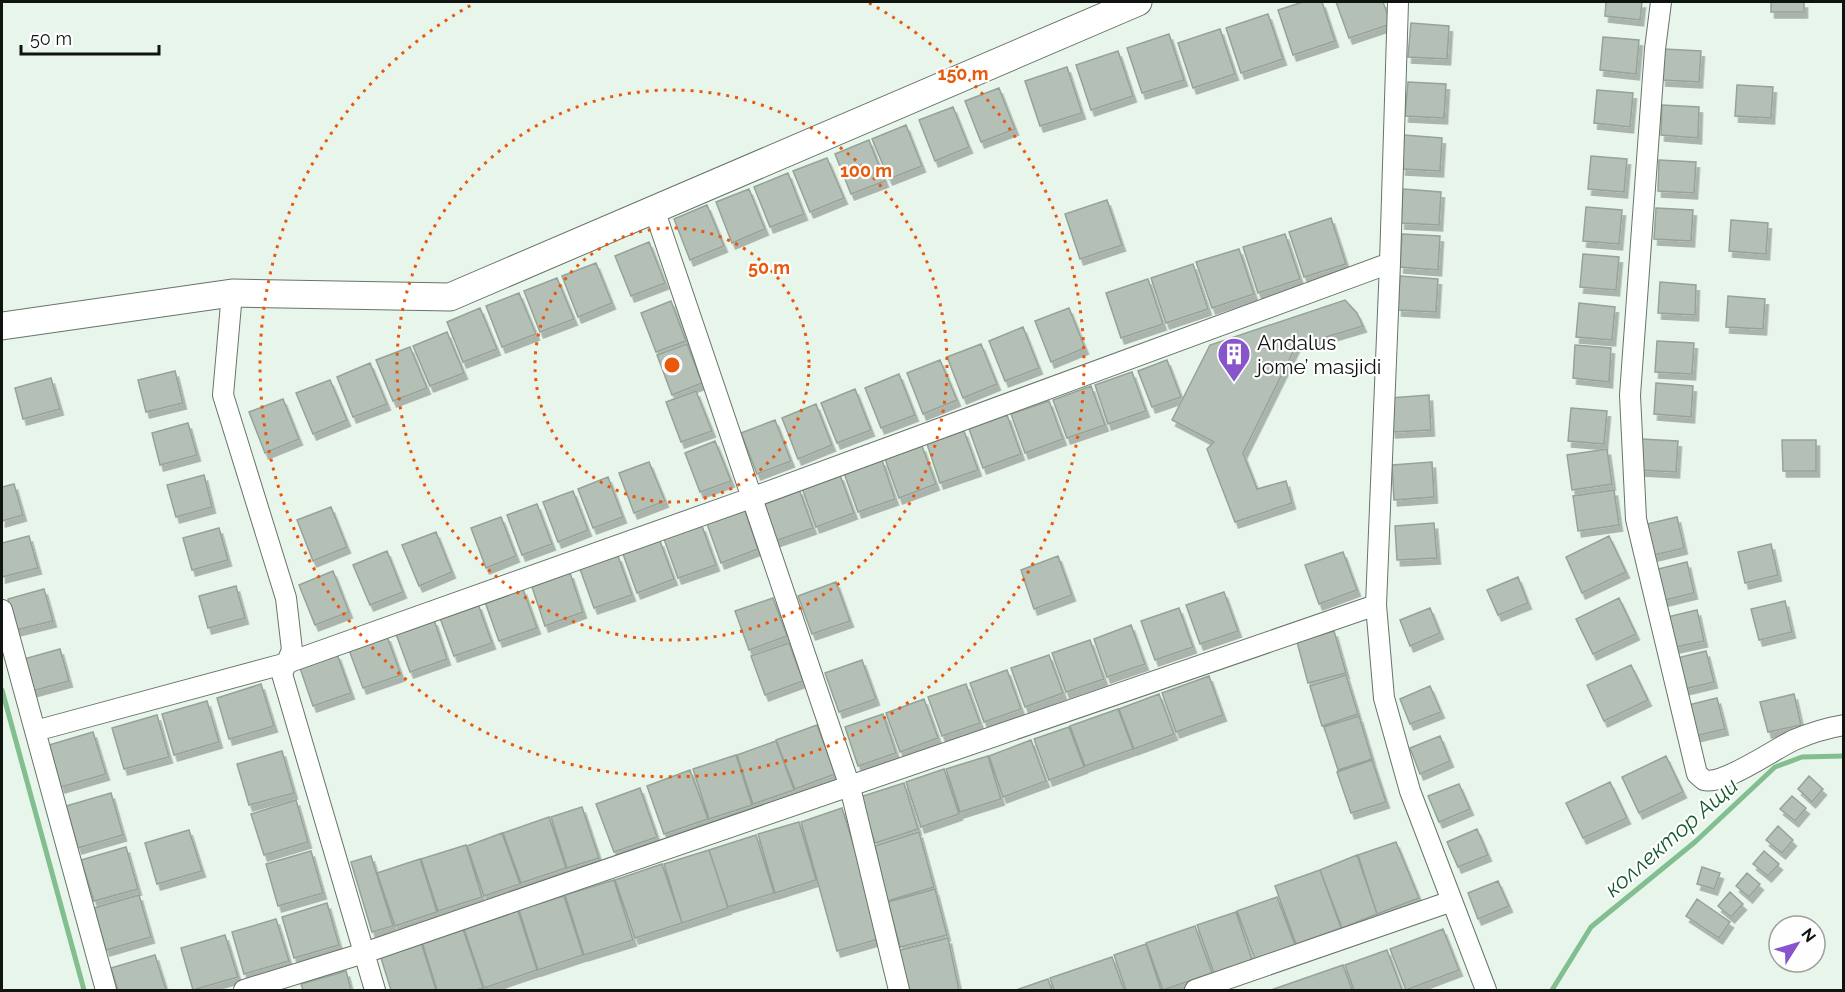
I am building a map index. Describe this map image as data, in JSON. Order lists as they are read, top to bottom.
{
  "water": ["коллектор Ащи"],
  "places": {
    "building": ["Andalus jome’ masjidi"]
  },
  "scale_bar": "50 m",
  "north": "top right",
  "rings": ["150 m", "100 m", "50 m"]
}
